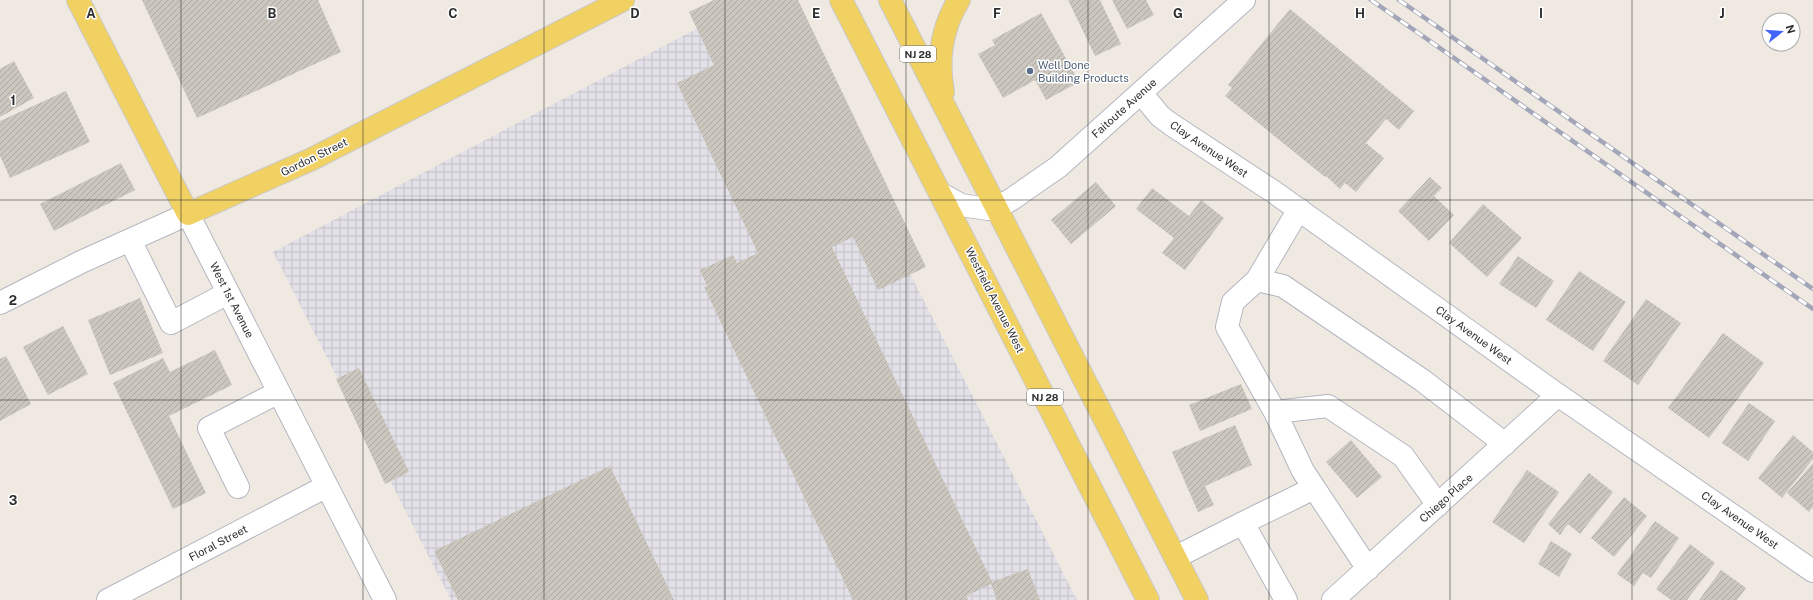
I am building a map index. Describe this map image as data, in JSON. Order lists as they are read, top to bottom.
{
  "streets": {
    "main road": [
      "NJ 28",
      "Gordon Street",
      "West 1st Avenue",
      "Westfield Avenue West"
    ],
    "street": [
      "Faitoute Avenue",
      "Clay Avenue West",
      "Chiego Place",
      "Floral Street"
    ]
  },
  "crossings": [
    ["NJ 28", "Faitoute Avenue"],
    ["Faitoute Avenue", "Clay Avenue West"],
    ["Clay Avenue West", "Chiego Place"],
    ["Gordon Street", "West 1st Avenue"],
    ["West 1st Avenue", "Floral Street"]
  ],
  "places": ["Well Done Building Products"],
  "north": "right",
  "grid": {
    "columns": [
      "A",
      "B",
      "C",
      "D",
      "E",
      "F",
      "G",
      "H",
      "I",
      "J"
    ],
    "rows": ["1", "2", "3"]
  }
}
